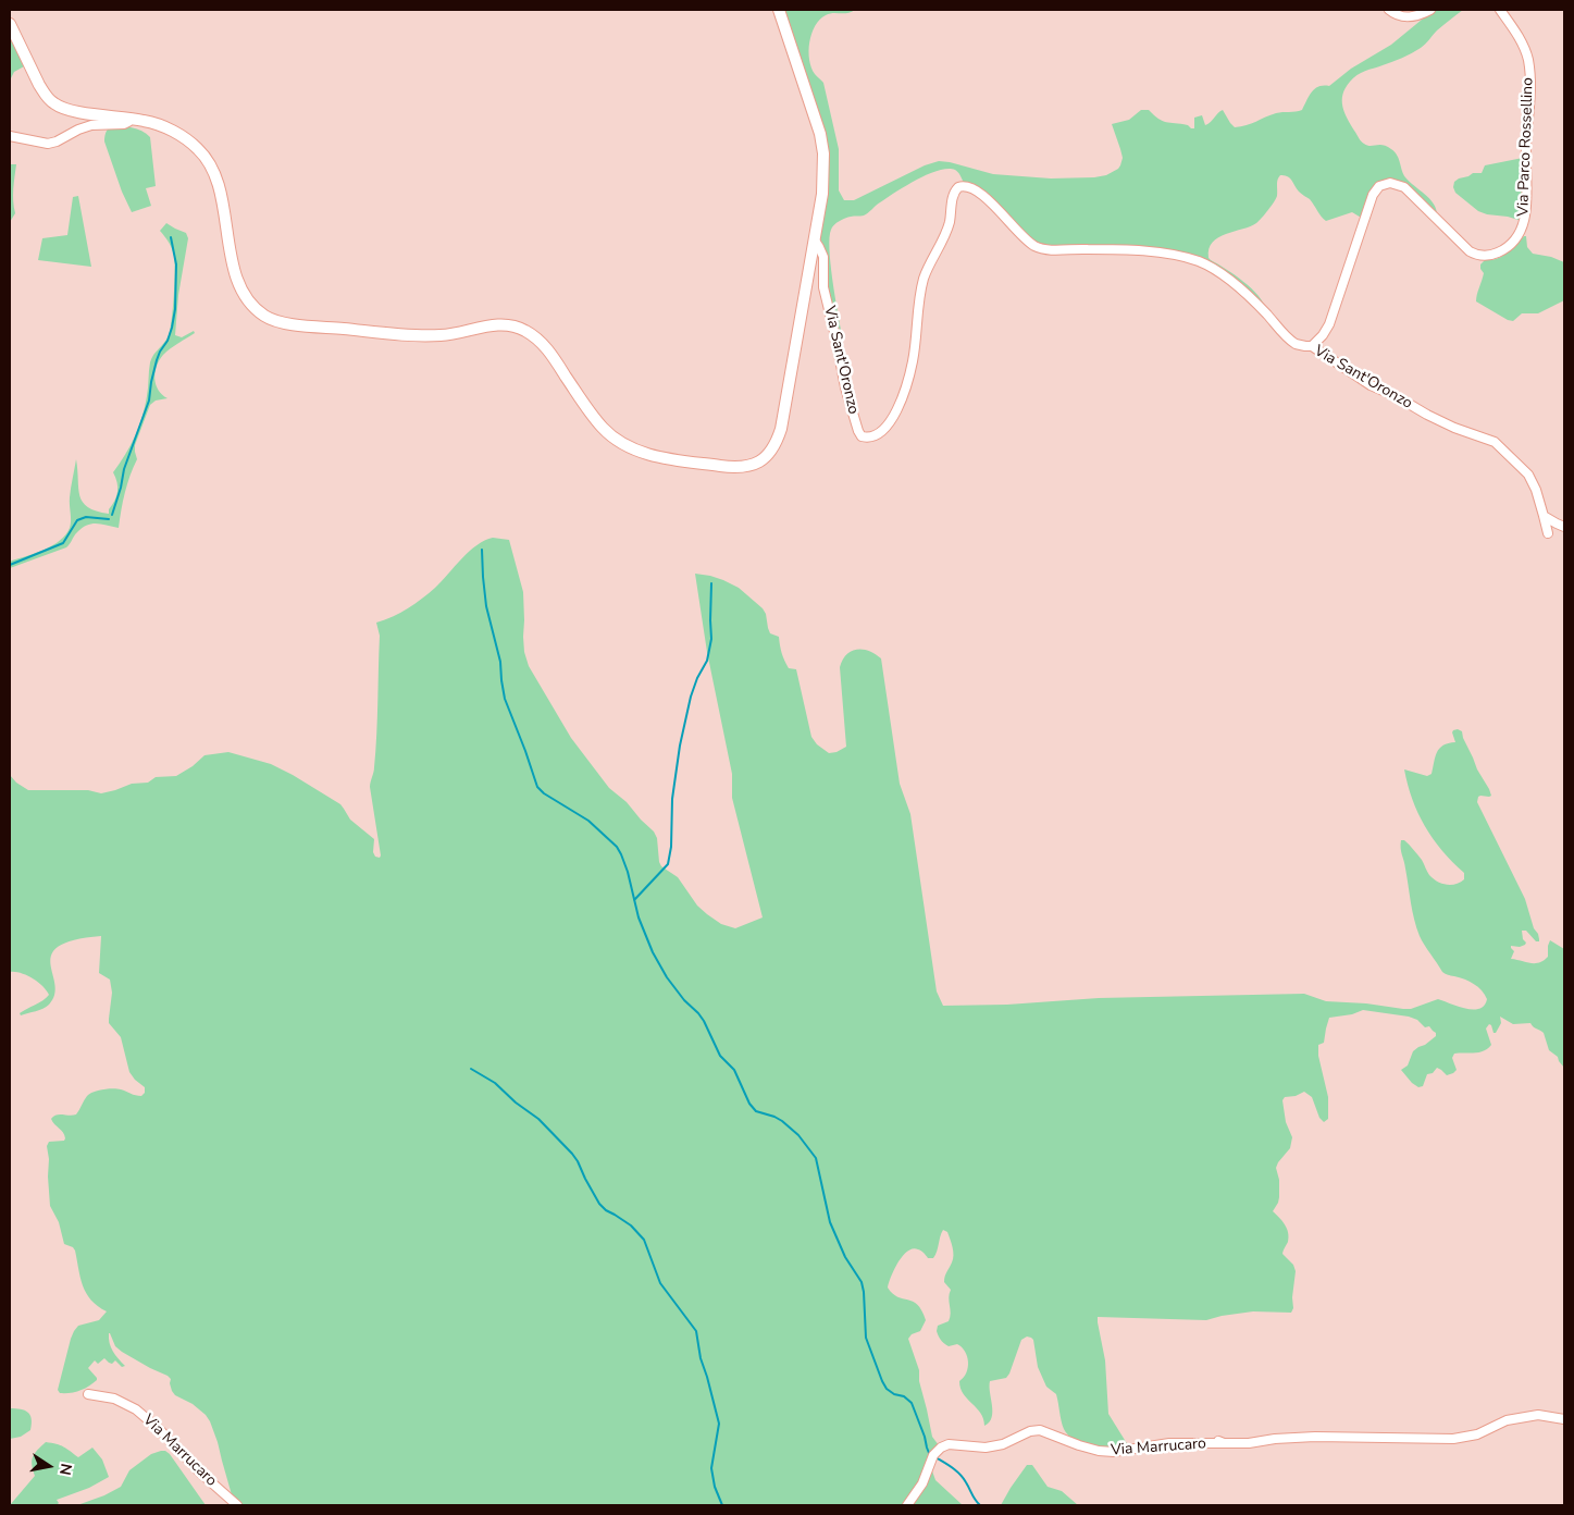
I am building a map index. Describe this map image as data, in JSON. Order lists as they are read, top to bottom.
{
  "streets": {
    "street": ["Via Parco Rossellino", "Via Sant'Oronzo", "Via Marrucaro"]
  },
  "crossings": [
    ["Via Parco Rossellino", "Via Sant'Oronzo"]
  ],
  "north": "right"
}
